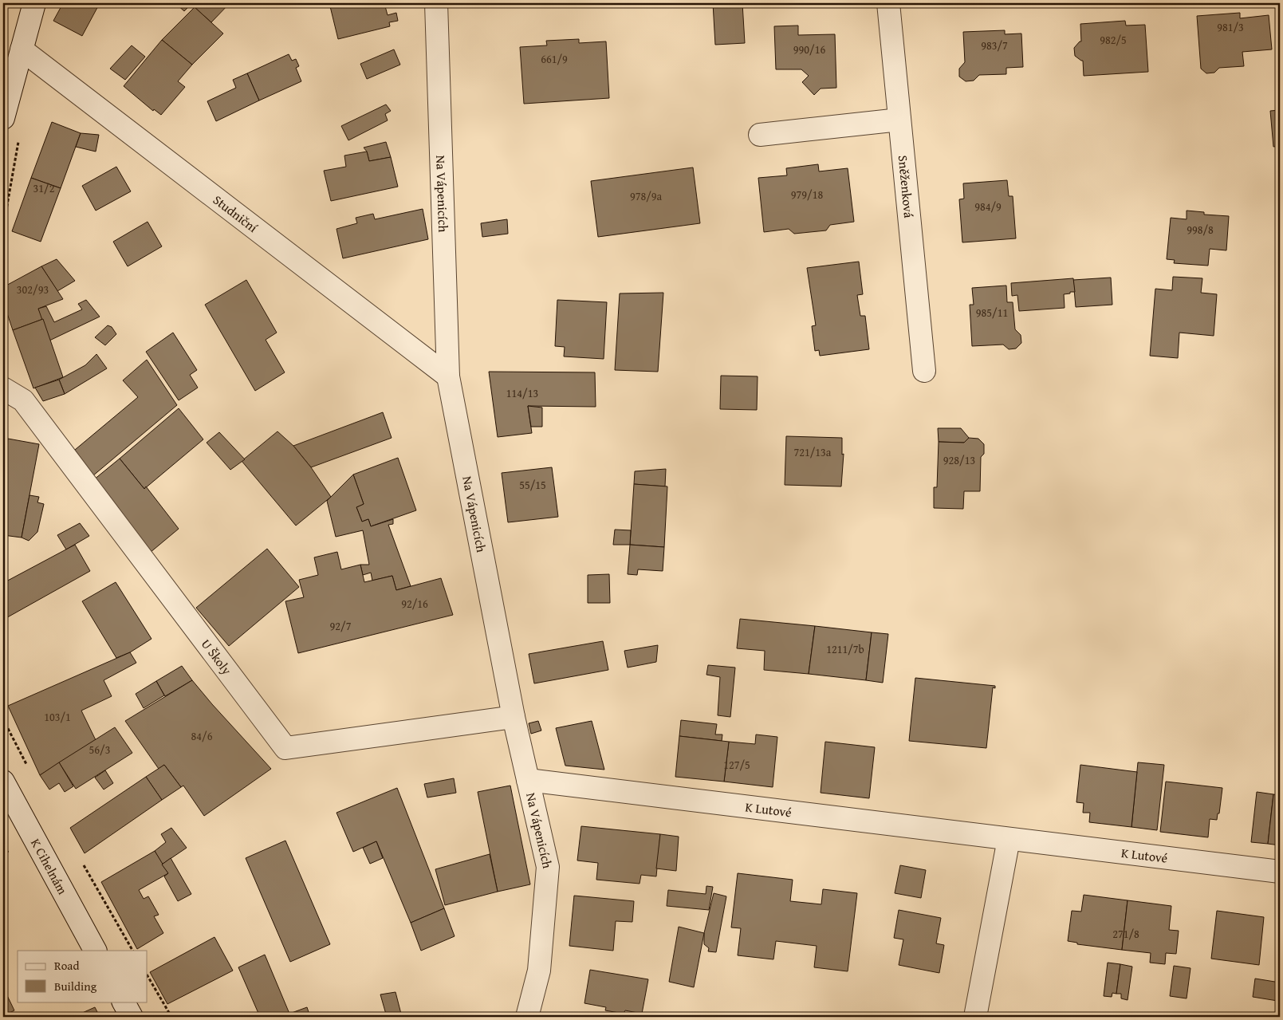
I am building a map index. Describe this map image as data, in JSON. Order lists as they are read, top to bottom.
{
  "streets": {
    "street": [
      "Sněženková",
      "Na Vápenicích",
      "Studniční",
      "U Školy",
      "K Lutové",
      "K Cihelnám"
    ]
  },
  "crossings": [
    ["Na Vápenicích", "Studniční"],
    ["Na Vápenicích", "U Školy"],
    ["Na Vápenicích", "K Lutové"]
  ],
  "house_numbers": [
    "981/3",
    "982/5",
    "983/7",
    "990/16",
    "661/9",
    "31/2",
    "979/18",
    "978/9a",
    "984/9",
    "998/8",
    "302/93",
    "985/11",
    "114/13",
    "721/13a",
    "928/13",
    "55/15",
    "92/16",
    "92/7",
    "1211/7b",
    "103/1",
    "84/6",
    "56/3",
    "127/5",
    "271/8"
  ],
  "legend": ["Road", "Building"]
}
